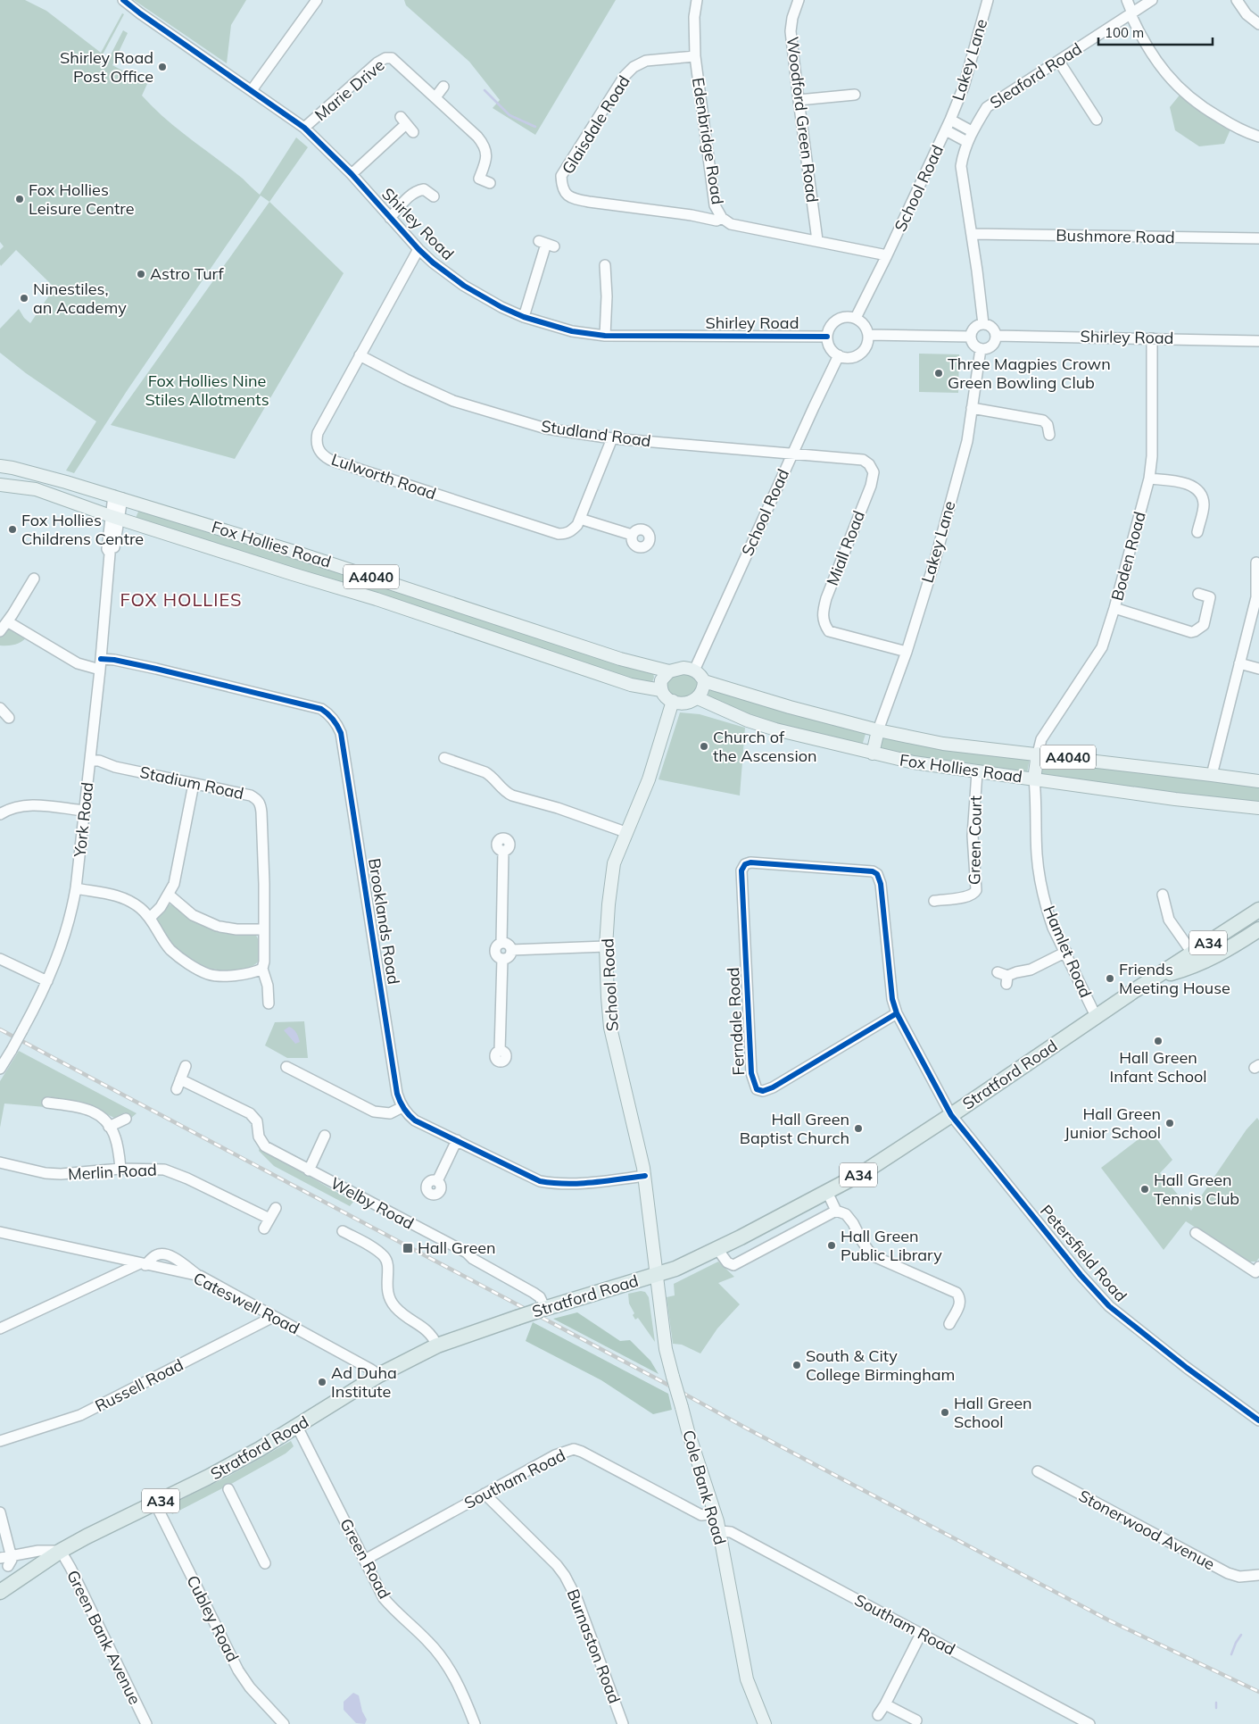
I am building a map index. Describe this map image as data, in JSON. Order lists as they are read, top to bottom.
{
  "streets": {
    "highway": ["A34", "Stratford Road"],
    "main road": [
      "School Road",
      "Fox Hollies Road",
      "A4040",
      "Cole Bank Road"
    ],
    "street": [
      "Lakey Lane",
      "Sleaford Road",
      "Marie Drive",
      "Woodford Green Road",
      "Glaisdale Road",
      "Edenbridge Road",
      "Shirley Road",
      "Bushmore Road",
      "Studland Road",
      "Lulworth Road",
      "Miall Road",
      "Boden Road",
      "Stadium Road",
      "York Road",
      "Green Court",
      "Brooklands Road",
      "Hamlet Road",
      "Ferndale Road",
      "Merlin Road",
      "Welby Road",
      "Petersfield Road",
      "Cateswell Road",
      "Russell Road",
      "Southam Road",
      "Stonerwood Avenue",
      "Green Road",
      "Cubley Road",
      "Green Bank Avenue",
      "Burnaston Road"
    ]
  },
  "crossings": [
    ["Lakey Lane", "Sleaford Road"],
    ["Lakey Lane", "School Road"],
    ["Lakey Lane", "Shirley Road"],
    ["Lakey Lane", "Fox Hollies Road"],
    ["Lakey Lane", "Miall Road"],
    ["Marie Drive", "Shirley Road"],
    ["Woodford Green Road", "Edenbridge Road"],
    ["Glaisdale Road", "Edenbridge Road"],
    ["Edenbridge Road", "School Road"],
    ["School Road", "Shirley Road"],
    ["School Road", "Studland Road"],
    ["School Road", "Fox Hollies Road"],
    ["School Road", "Miall Road"],
    ["School Road", "Brooklands Road"],
    ["School Road", "Stratford Road"],
    ["School Road", "Cole Bank Road"],
    ["Shirley Road", "Lulworth Road"],
    ["Shirley Road", "Boden Road"],
    ["Studland Road", "Lulworth Road"],
    ["Studland Road", "Miall Road"],
    ["Fox Hollies Road", "Boden Road"],
    ["Fox Hollies Road", "York Road"],
    ["Fox Hollies Road", "Green Court"],
    ["Fox Hollies Road", "Hamlet Road"],
    ["Stadium Road", "York Road"],
    ["York Road", "Brooklands Road"],
    ["Hamlet Road", "Stratford Road"],
    ["Ferndale Road", "Petersfield Road"],
    ["Stratford Road", "Welby Road"],
    ["Stratford Road", "Petersfield Road"],
    ["Stratford Road", "Cateswell Road"],
    ["Stratford Road", "Cole Bank Road"],
    ["Stratford Road", "Green Road"],
    ["Stratford Road", "Cubley Road"],
    ["Stratford Road", "Green Bank Avenue"],
    ["Cateswell Road", "Russell Road"],
    ["Southam Road", "Cole Bank Road"],
    ["Southam Road", "Green Road"],
    ["Southam Road", "Burnaston Road"]
  ],
  "districts": ["FOX HOLLIES"],
  "parks": ["Fox Hollies Nine Stiles Allotments"],
  "places": {
    "other": [
      "Shirley Road Post Office",
      "Fox Hollies Leisure Centre",
      "Astro Turf",
      "Ninestiles, an Academy",
      "Three Magpies Crown Green Bowling Club",
      "Fox Hollies Childrens Centre",
      "Church of the Ascension",
      "Friends Meeting House",
      "Hall Green Infant School",
      "Hall Green Junior School",
      "Hall Green Baptist Church",
      "Hall Green Tennis Club",
      "Hall Green Public Library",
      "South & City College Birmingham",
      "Ad Duha Institute",
      "Hall Green School"
    ],
    "transit": ["Hall Green"]
  },
  "scale_bar": "100 m"
}
